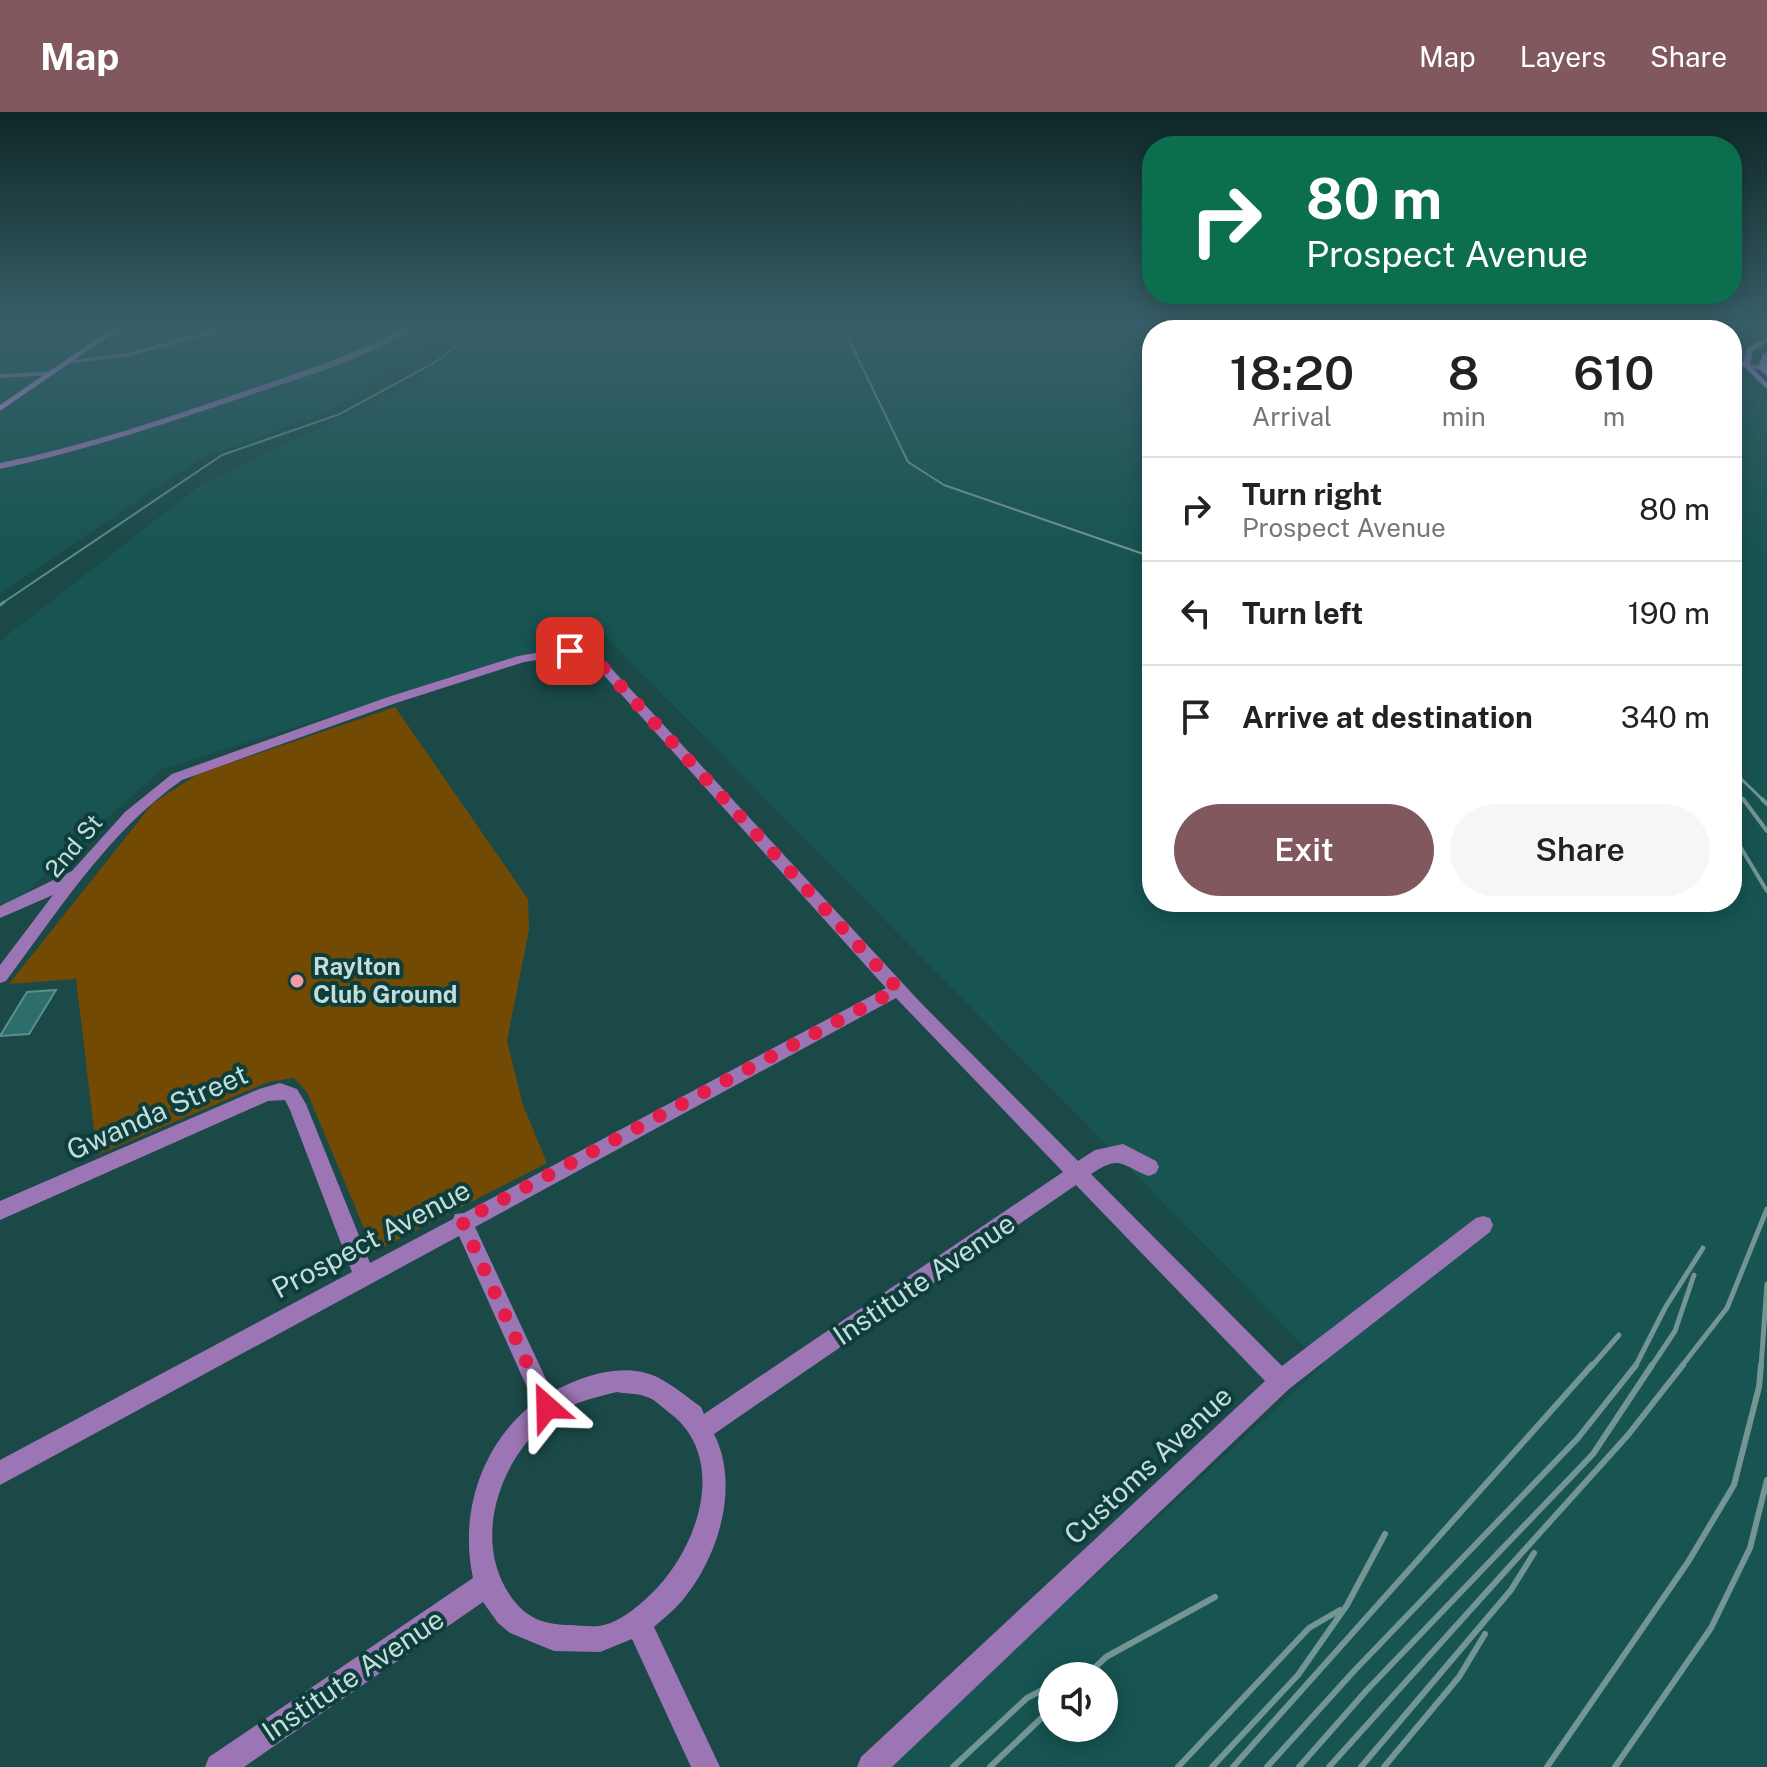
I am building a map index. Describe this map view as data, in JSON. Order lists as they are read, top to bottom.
{
  "streets": {
    "street": [
      "2nd St",
      "Gwanda Street",
      "Prospect Avenue",
      "Institute Avenue",
      "Customs Avenue"
    ]
  },
  "crossings": [
    ["2nd St", "Prospect Avenue"],
    ["2nd St", "Institute Avenue"],
    ["2nd St", "Customs Avenue"],
    ["Gwanda Street", "Prospect Avenue"]
  ],
  "places": ["Raylton Club Ground"],
  "page": {
    "header": "Map",
    "nav": ["Map", "Layers", "Share"],
    "turn": ["80 m", "Prospect Avenue"],
    "eta": [
      "18:20",
      "Arrival",
      "8",
      "min",
      "610",
      "m"
    ],
    "list": [
      {
        "name": "Turn right",
        "note": "Prospect Avenue",
        "value": "80 m"
      },
      {
        "name": "Turn left",
        "value": "190 m"
      },
      {
        "name": "Arrive at destination",
        "value": "340 m"
      }
    ],
    "buttons": ["Exit", "Share"]
  }
}
